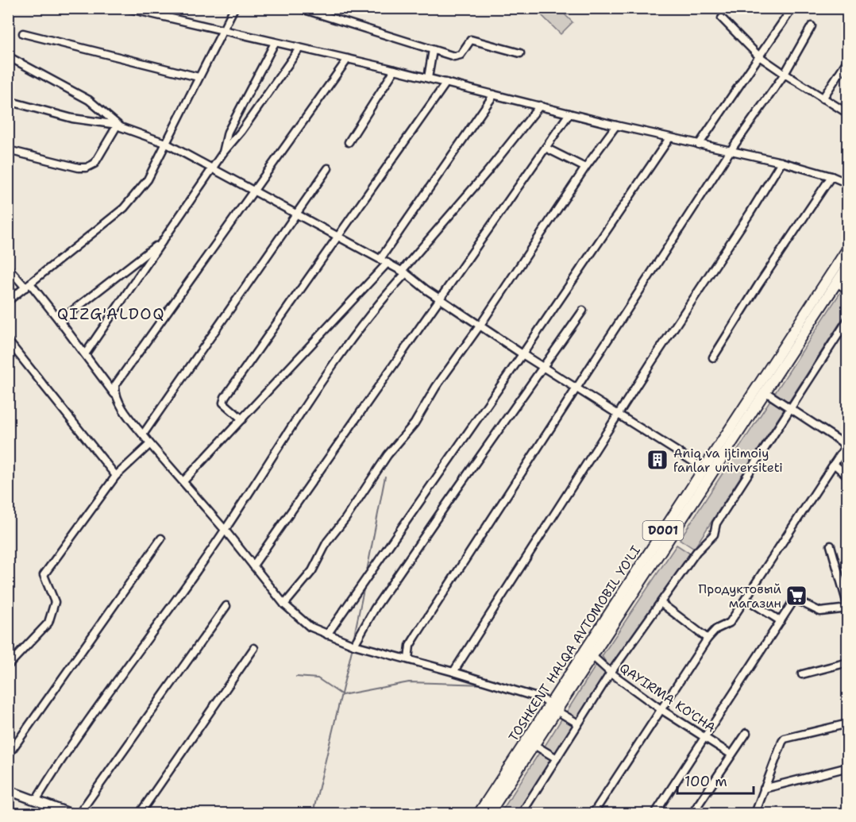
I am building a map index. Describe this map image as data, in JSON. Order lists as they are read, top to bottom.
{
  "streets": {
    "highway": ["D001", "TOSHKENT HALQA AVTOMOBIL YO'LI"],
    "street": ["QAYIRMA KO'CHA"]
  },
  "crossings": [
    ["TOSHKENT HALQA AVTOMOBIL YO'LI", "QAYIRMA KO'CHA"]
  ],
  "districts": ["QIZG'ALDOQ"],
  "places": {
    "building": ["Aniq va ijtimoiy fanlar universiteti"],
    "supermarket": ["Продуктовый магазин"]
  },
  "scale_bar": "100 m"
}
